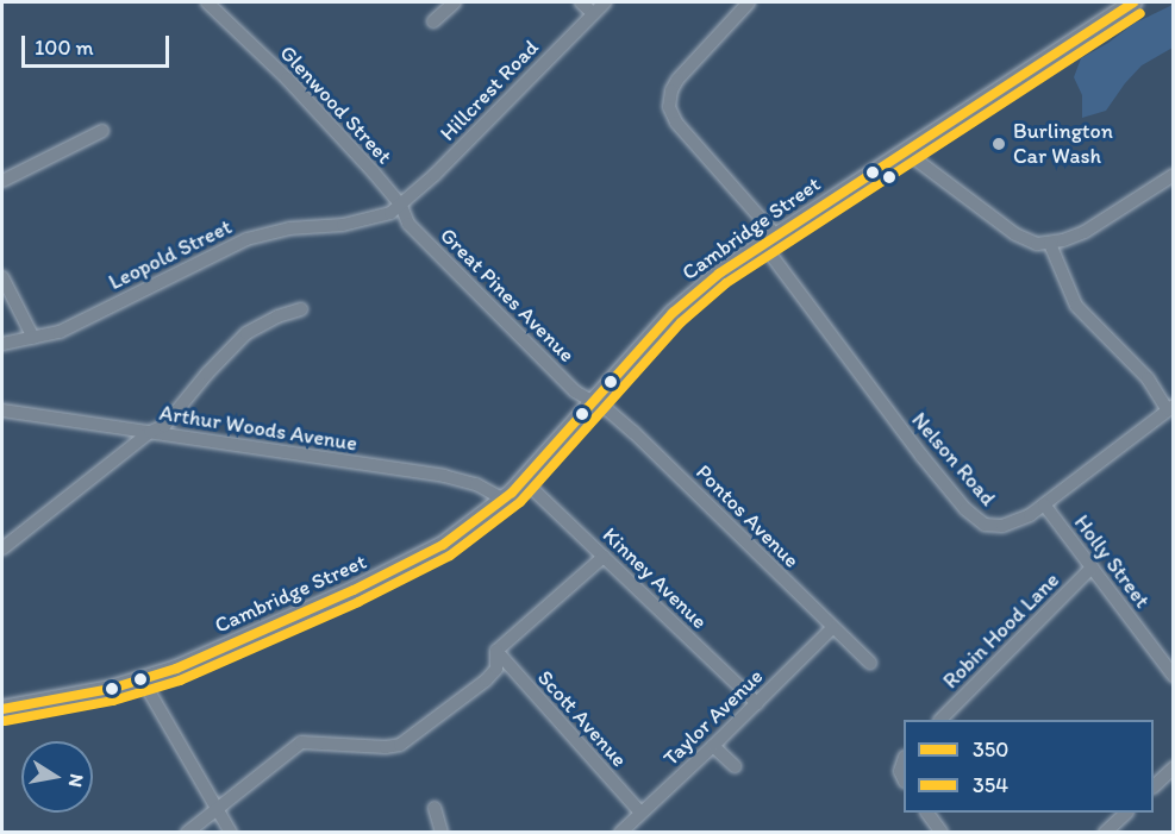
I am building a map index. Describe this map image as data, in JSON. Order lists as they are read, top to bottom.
{
  "streets": {
    "main road": ["Cambridge Street"],
    "street": [
      "Hillcrest Road",
      "Glenwood Street",
      "Leopold Street",
      "Great Pines Avenue",
      "Arthur Woods Avenue",
      "Nelson Road",
      "Pontos Avenue",
      "Holly Street",
      "Kinney Avenue",
      "Robin Hood Lane",
      "Taylor Avenue",
      "Scott Avenue"
    ]
  },
  "crossings": [
    ["Hillcrest Road", "Glenwood Street"],
    ["Hillcrest Road", "Leopold Street"],
    ["Hillcrest Road", "Great Pines Avenue"],
    ["Glenwood Street", "Leopold Street"],
    ["Glenwood Street", "Great Pines Avenue"],
    ["Cambridge Street", "Great Pines Avenue"],
    ["Cambridge Street", "Arthur Woods Avenue"],
    ["Cambridge Street", "Nelson Road"],
    ["Cambridge Street", "Pontos Avenue"],
    ["Cambridge Street", "Kinney Avenue"],
    ["Leopold Street", "Great Pines Avenue"],
    ["Great Pines Avenue", "Pontos Avenue"],
    ["Nelson Road", "Holly Street"],
    ["Pontos Avenue", "Taylor Avenue"],
    ["Holly Street", "Robin Hood Lane"],
    ["Kinney Avenue", "Taylor Avenue"],
    ["Taylor Avenue", "Scott Avenue"]
  ],
  "places": ["Burlington Car Wash"],
  "lines": ["transit line 350", "transit line 354"],
  "legend": ["350", "354"],
  "scale_bar": "100 m",
  "north": "right"
}
